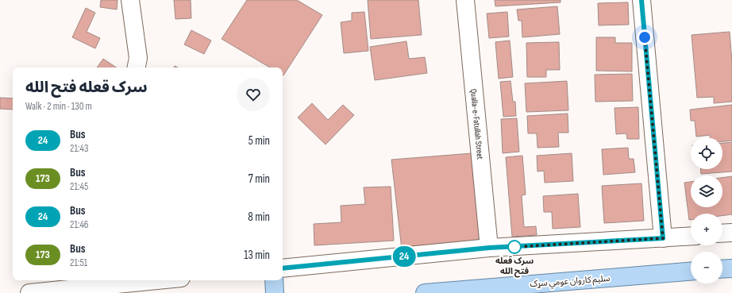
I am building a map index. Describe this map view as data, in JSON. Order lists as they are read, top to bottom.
{
  "streets": {
    "main road": ["سلیم کاروان عومي سړک"],
    "street": ["Qualla-e-Fatullah Street"]
  },
  "places": ["سرک قعله فتح الله"],
  "lines": ["bus line 24"],
  "page": {
    "on_map": "24",
    "heading": ["سرک قعله فتح الله", "Walk · 2 min · 130 m"],
    "list": [
      {
        "mark": "24",
        "name": "Bus",
        "note": "21:43",
        "value": "5 min"
      },
      {
        "mark": "173",
        "name": "Bus",
        "note": "21:45",
        "value": "7 min"
      },
      {
        "mark": "24",
        "name": "Bus",
        "note": "21:46",
        "value": "8 min"
      },
      {
        "mark": "173",
        "name": "Bus",
        "note": "21:51",
        "value": "13 min"
      }
    ],
    "map_buttons": ["+", "−"]
  }
}
